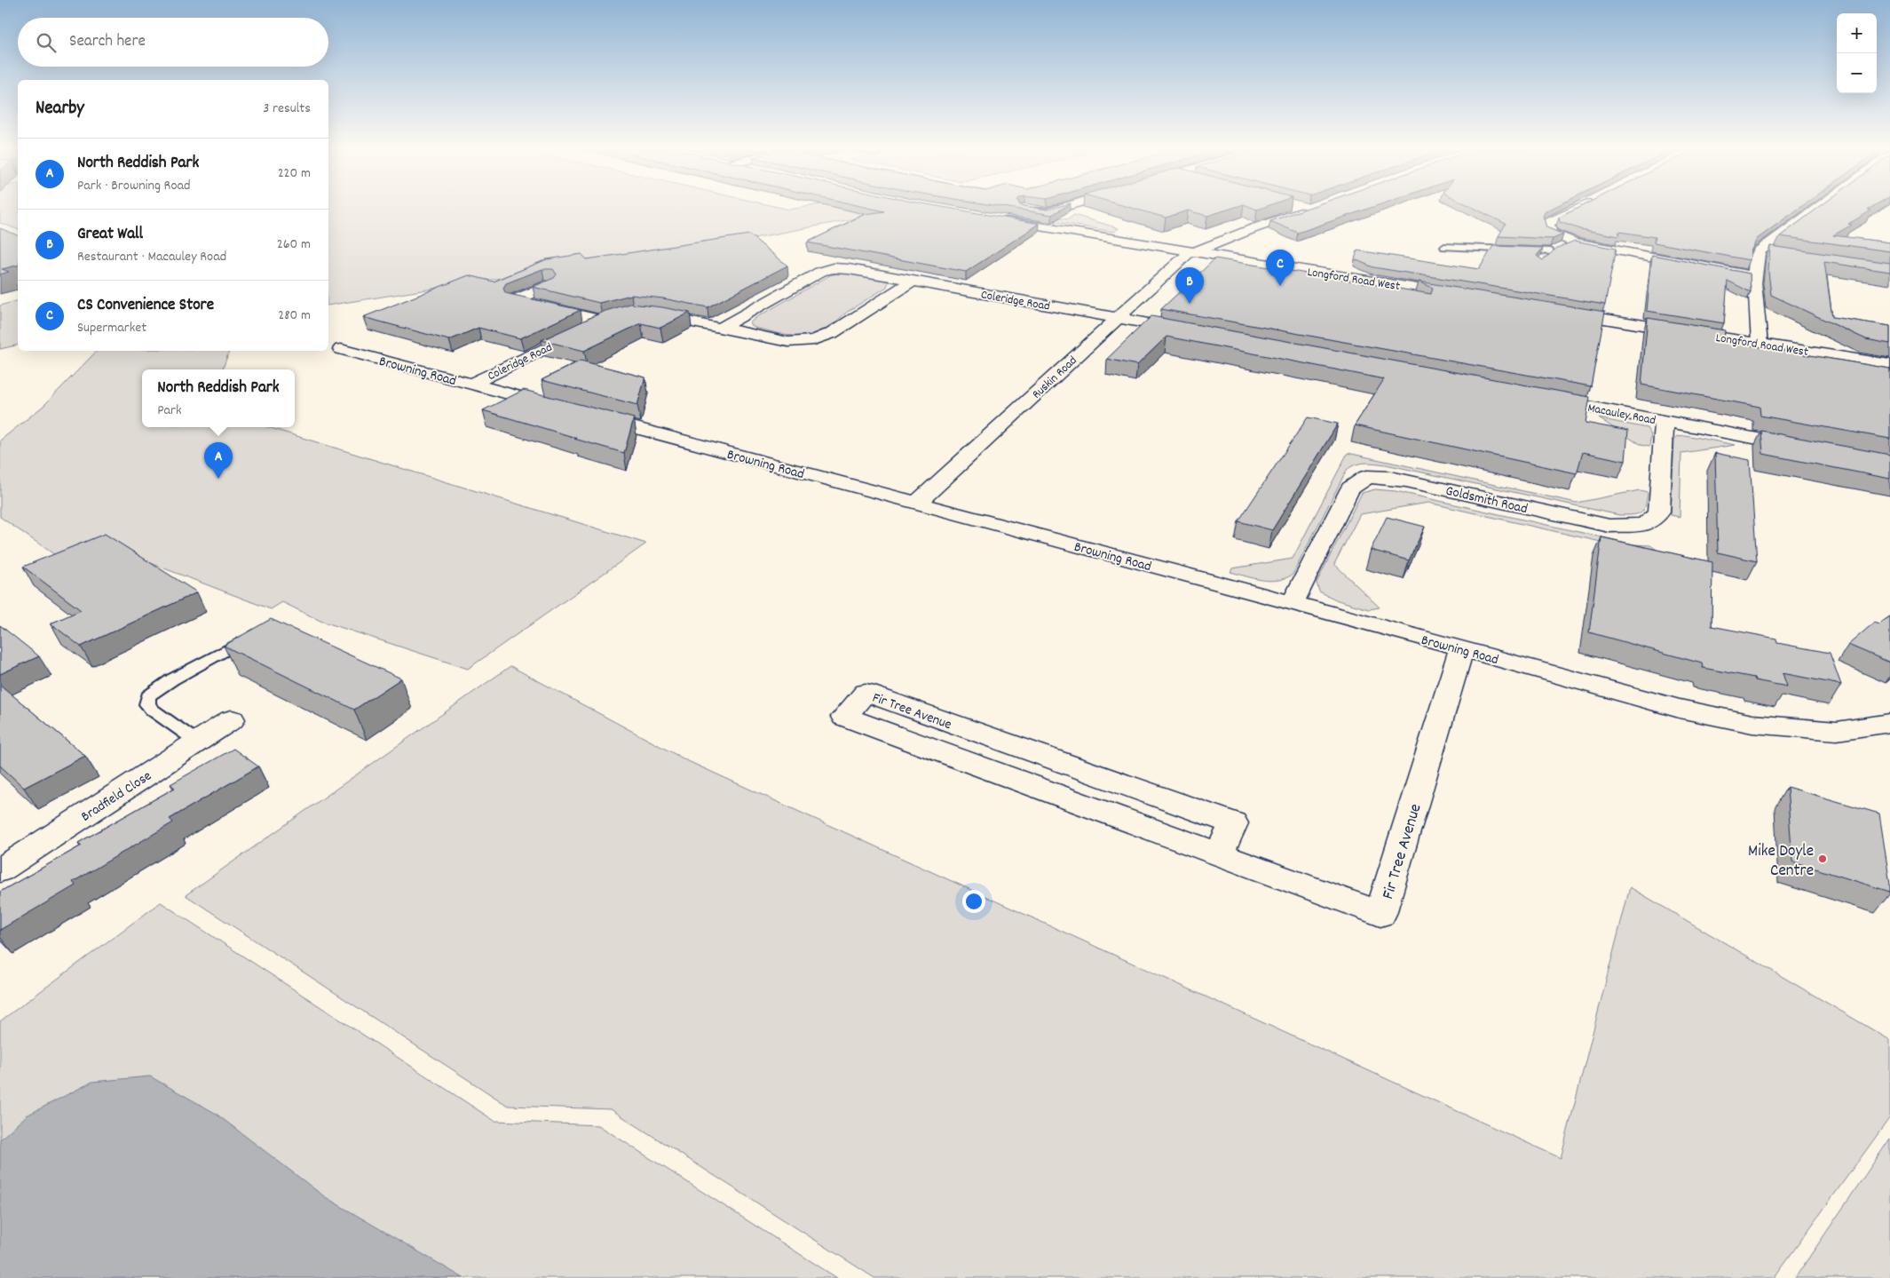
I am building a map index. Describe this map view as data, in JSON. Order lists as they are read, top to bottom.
{
  "streets": {
    "street": [
      "Longford Road West",
      "Coleridge Road",
      "Browning Road",
      "Ruskin Road",
      "Macauley Road",
      "Goldsmith Road",
      "Fir Tree Avenue",
      "Bradfield Close"
    ]
  },
  "crossings": [
    ["Longford Road West", "Ruskin Road"],
    ["Coleridge Road", "Browning Road"],
    ["Coleridge Road", "Ruskin Road"],
    ["Browning Road", "Ruskin Road"],
    ["Browning Road", "Goldsmith Road"],
    ["Browning Road", "Fir Tree Avenue"],
    ["Macauley Road", "Goldsmith Road"]
  ],
  "places": ["Mike Doyle Centre"],
  "page": {
    "map_buttons": ["+", "−"],
    "search": "Search here",
    "heading": ["Nearby", "3 results"],
    "list": [
      {
        "mark": "A",
        "name": "North Reddish Park",
        "note": "Park · Browning Road",
        "value": "220 m"
      },
      {
        "mark": "B",
        "name": "Great Wall",
        "note": "Restaurant · Macauley Road",
        "value": "260 m"
      },
      {
        "mark": "C",
        "name": "CS Convenience Store",
        "note": "Supermarket",
        "value": "280 m"
      }
    ],
    "pins": ["C", "B", "A"],
    "popup": ["North Reddish Park", "Park"]
  }
}
